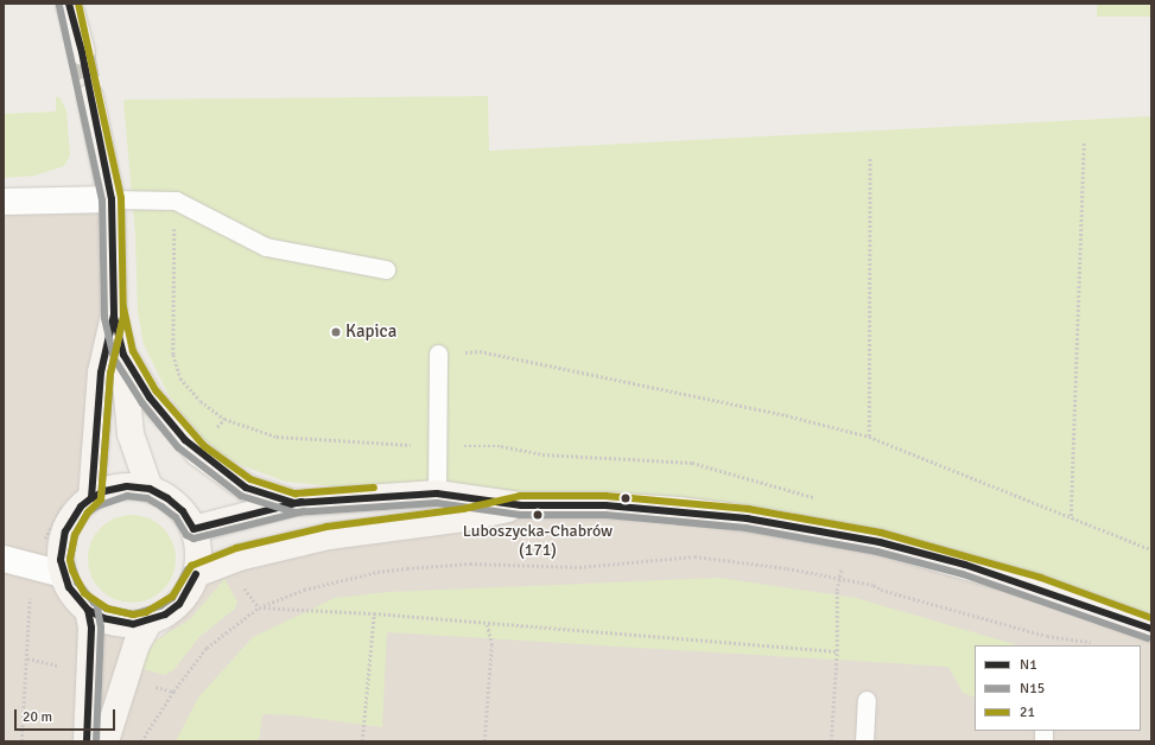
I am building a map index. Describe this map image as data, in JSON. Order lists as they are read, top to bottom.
{
  "places": ["Kapica", "Luboszycka-Chabrów (171)"],
  "lines": ["transit line N1", "transit line 21", "transit line N15"],
  "legend": ["N1", "N15", "21"],
  "scale_bar": "20 m"
}
